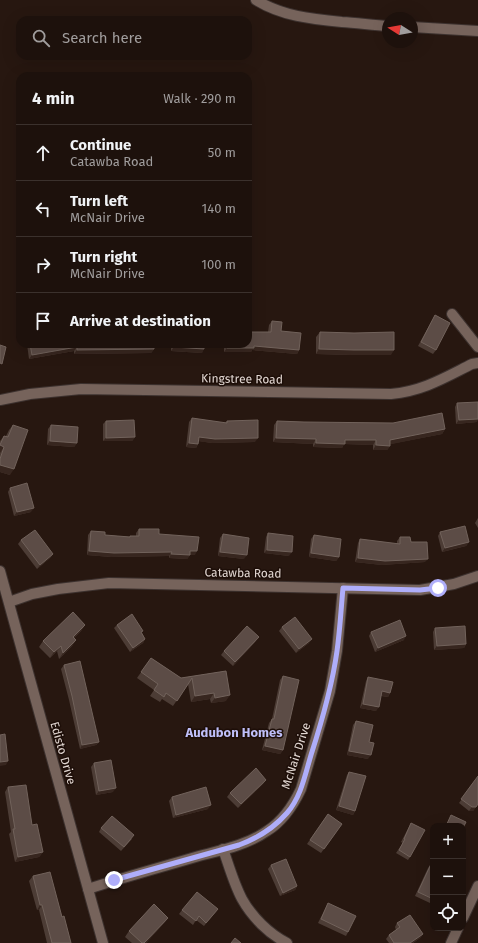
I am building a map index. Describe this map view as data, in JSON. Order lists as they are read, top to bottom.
{
  "streets": {
    "street": [
      "Kingstree Road",
      "Catawba Road",
      "Edisto Drive",
      "McNair Drive"
    ]
  },
  "crossings": [
    ["Catawba Road", "Edisto Drive"],
    ["Catawba Road", "McNair Drive"],
    ["Edisto Drive", "McNair Drive"]
  ],
  "districts": ["Audubon Homes"],
  "north": "left",
  "page": {
    "search": "Search here",
    "heading": ["4 min", "Walk · 290 m"],
    "list": [
      ["Continue", "Catawba Road", "50 m"],
      ["Turn left", "McNair Drive", "140 m"],
      ["Turn right", "McNair Drive", "100 m"],
      "Arrive at destination"
    ],
    "map_buttons": ["+", "−"]
  }
}
